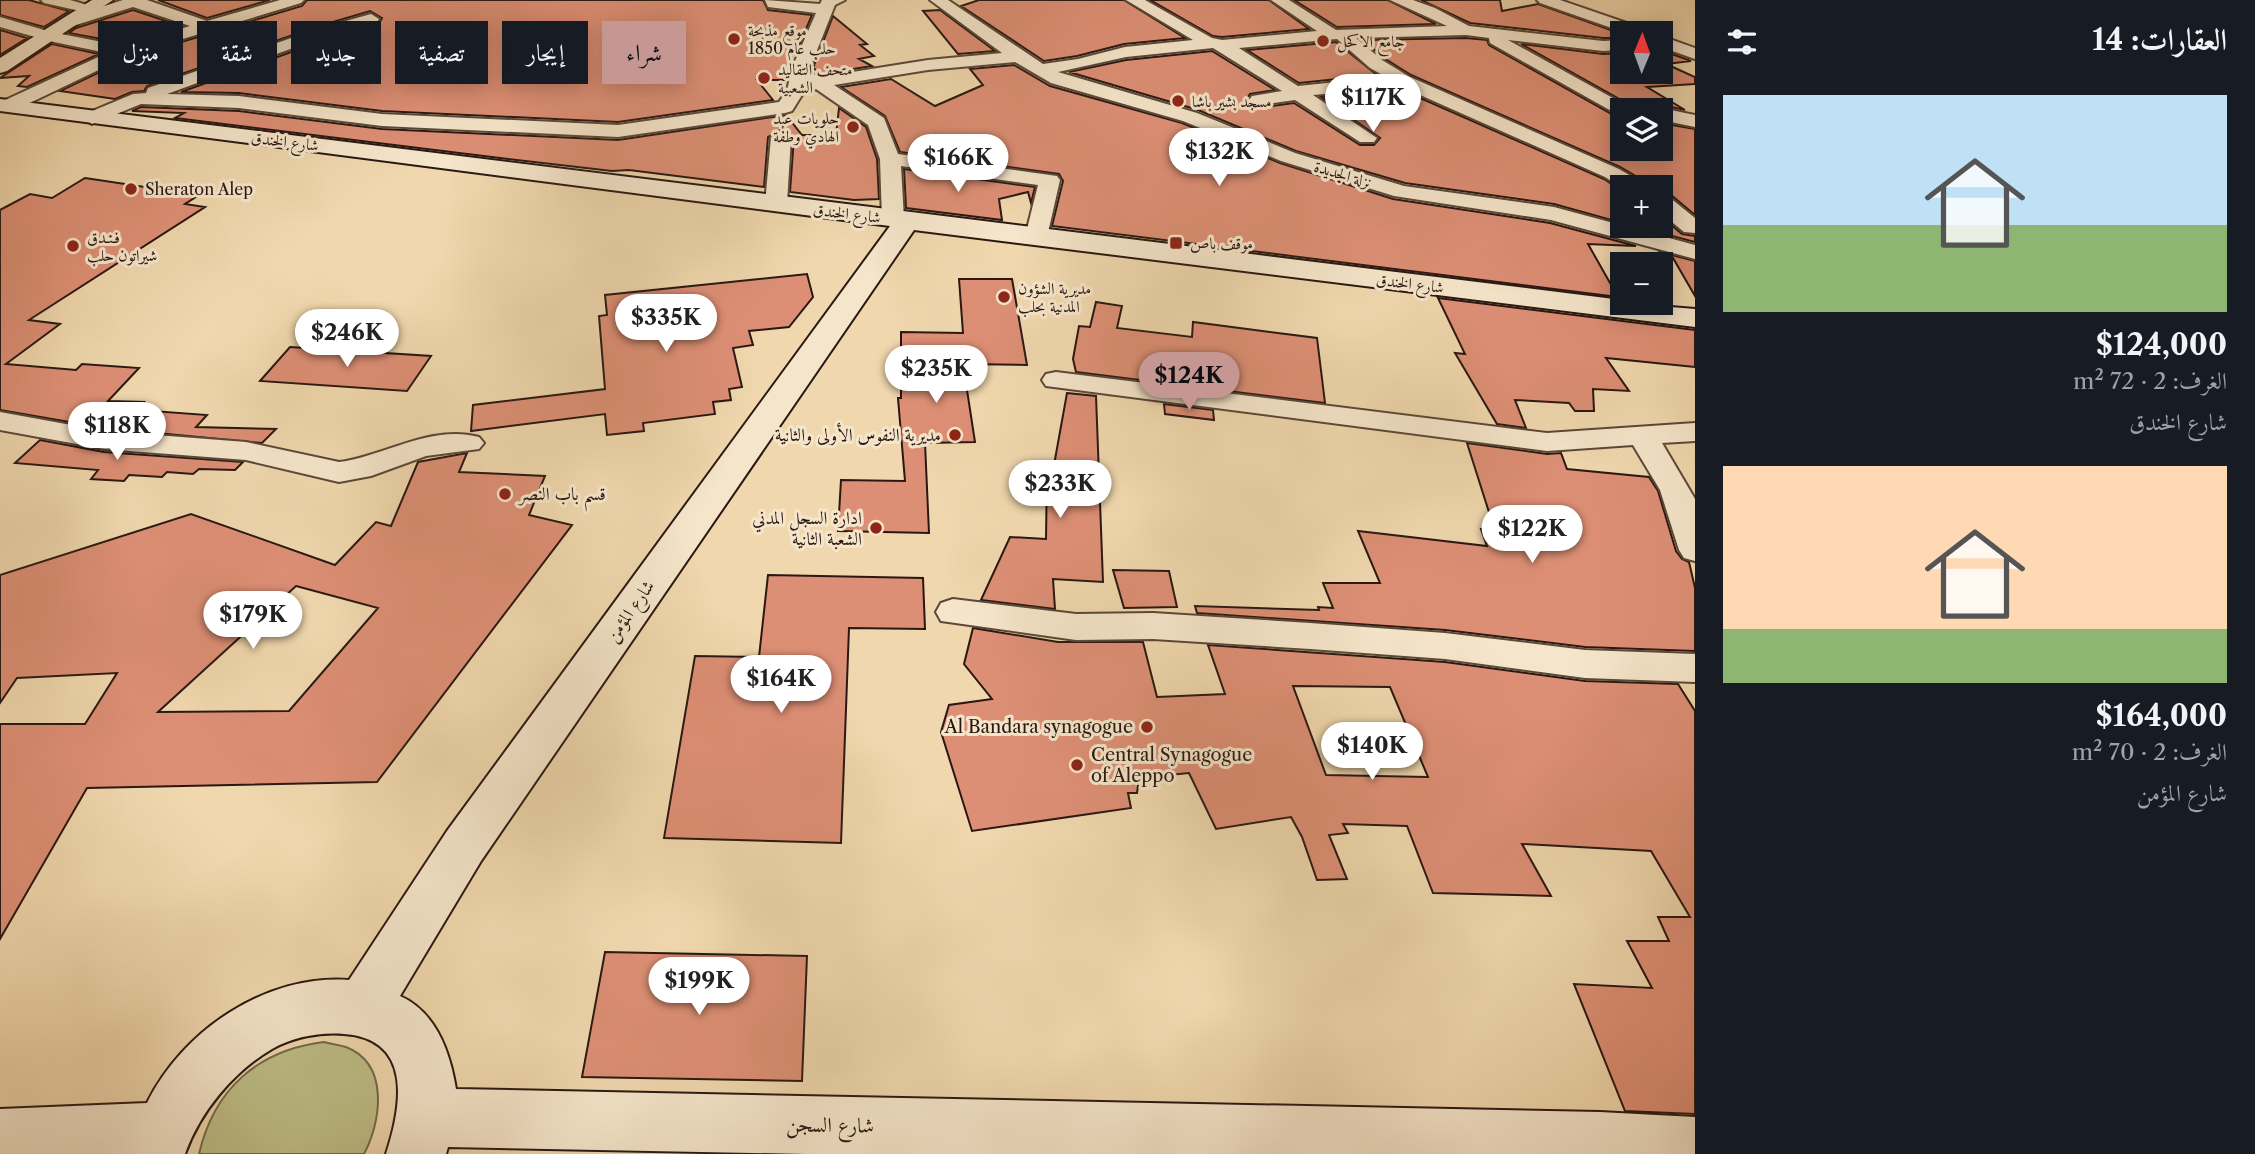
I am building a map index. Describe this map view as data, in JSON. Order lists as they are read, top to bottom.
{
  "streets": {
    "main road": ["شارع الخندق", "شارع المؤمن", "شارع السجن"],
    "street": ["نزلة الجديدة"]
  },
  "crossings": [
    ["شارع الخندق", "شارع المؤمن"]
  ],
  "places": {
    "other": [
      "موقع مذبحة حلب عام 1850",
      "جامع الاكحل",
      "متحف التقاليد الشعبية",
      "مسجد بشير باشا",
      "حلويات عبد الهادي وطفة",
      "Sheraton Alep",
      "فـنـدق شيراتون حلب",
      "مديرية الشؤون المدنية بحلب",
      "مديرية النفوس الأولى والثانية",
      "قسم باب النصر",
      "ادارة السجل المدني الشعبة الثانية",
      "Al Bandara synagogue",
      "Central Synagogue of Aleppo"
    ],
    "transit": ["موقف باص"]
  },
  "north": "top",
  "page": {
    "heading": "العقارات: 14",
    "map_buttons": ["+", "−"],
    "chip": [
      "شراء",
      "إيجار",
      "تصفية",
      "جديد",
      "شقة",
      "منزل"
    ],
    "price": [
      "$117K",
      "$132K",
      "$166K",
      "$335K",
      "$246K",
      "$235K",
      "$124K",
      "$118K",
      "$233K",
      "$122K",
      "$179K",
      "$164K",
      "$140K",
      "$199K"
    ],
    "list": [
      {
        "name": "$124,000",
        "note": "الغرف: 2 · 72 m² · شارع الخندق"
      },
      {
        "name": "$164,000",
        "note": "الغرف: 2 · 70 m² · شارع المؤمن"
      }
    ]
  }
}
